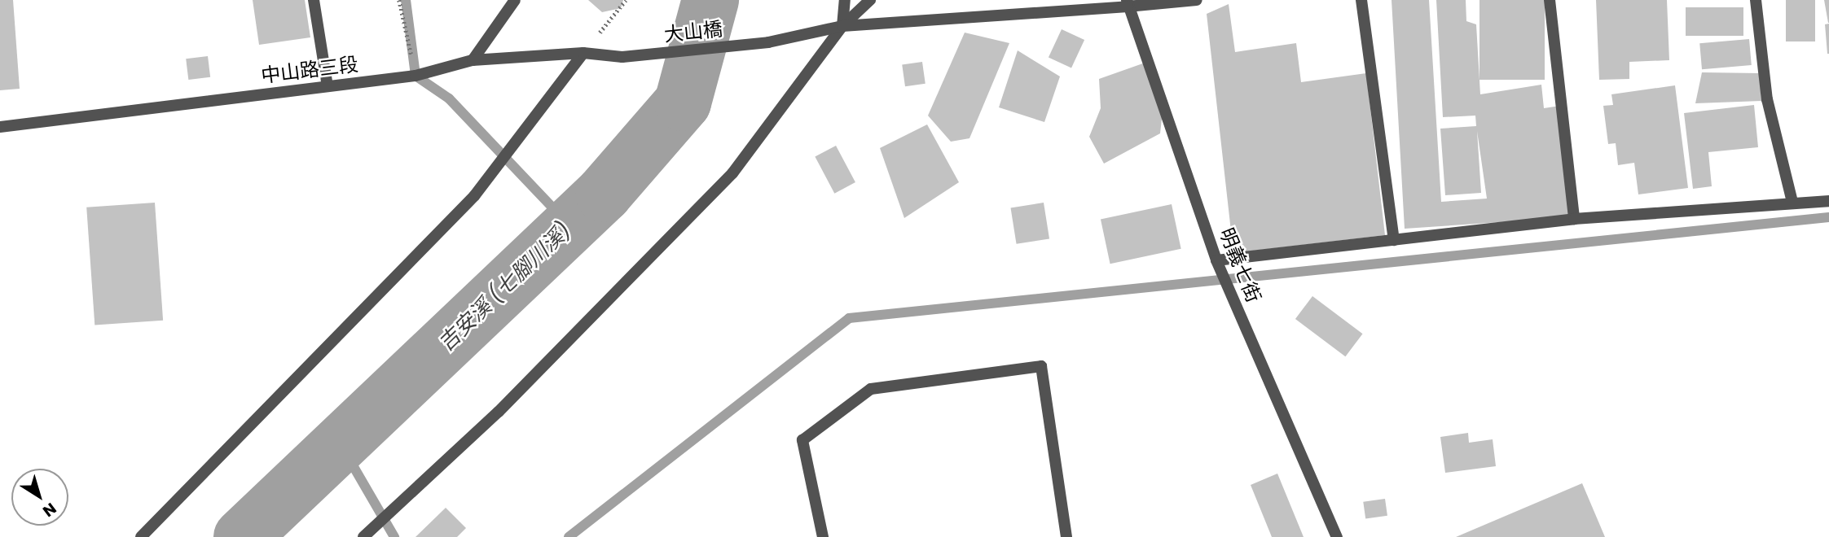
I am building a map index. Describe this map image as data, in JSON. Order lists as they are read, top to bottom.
{
  "streets": {
    "street": ["大山橋", "中山路三段", "明義七街"]
  },
  "crossings": [
    ["大山橋", "中山路三段"],
    ["大山橋", "明義七街"]
  ],
  "water": ["吉安溪 (七腳川溪)"],
  "north": "bottom right"
}
